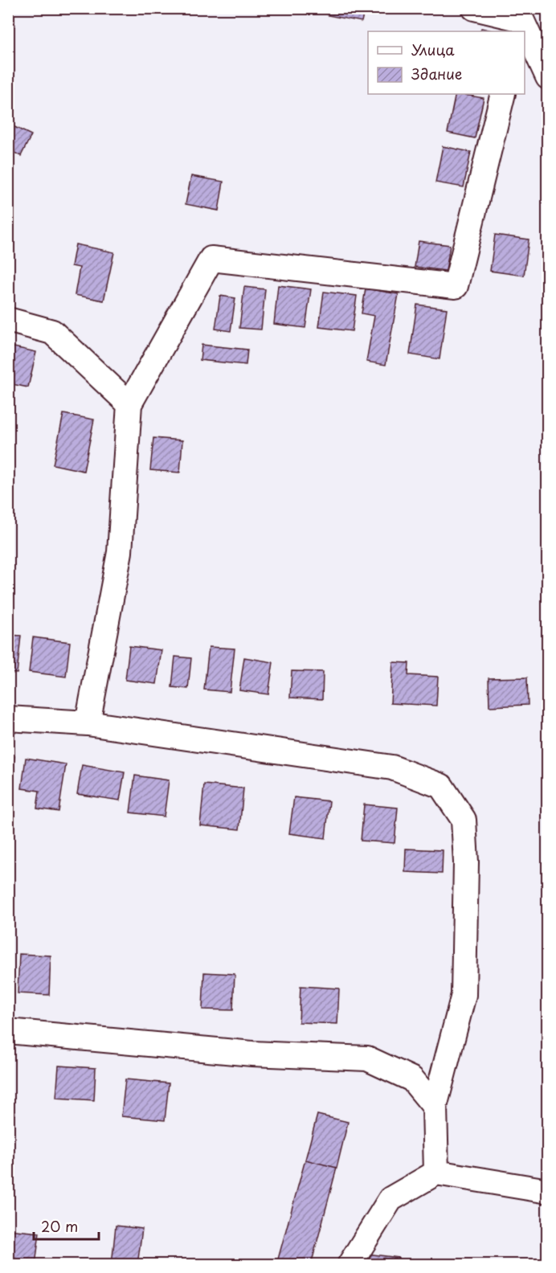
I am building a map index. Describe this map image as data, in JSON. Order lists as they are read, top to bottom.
{
  "legend": ["Улица", "Здание"],
  "scale_bar": "20 m"
}
